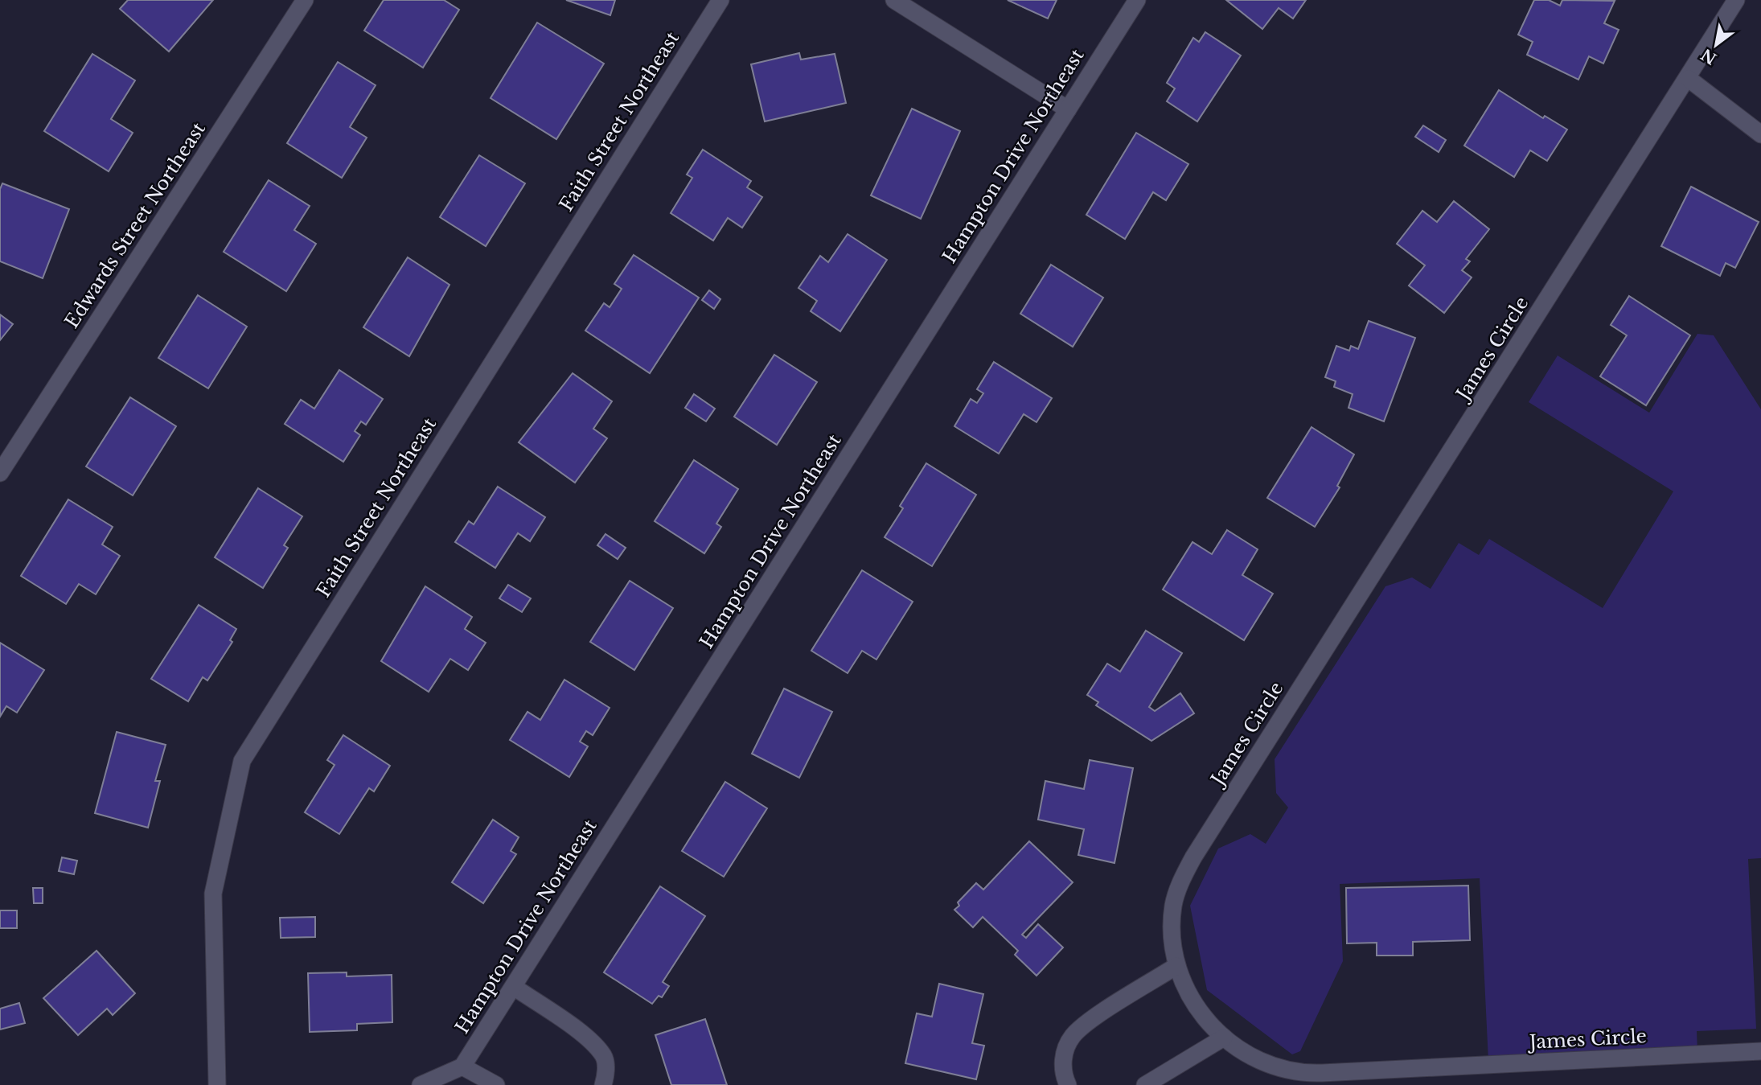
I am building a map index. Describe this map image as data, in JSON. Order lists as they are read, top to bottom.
{
  "streets": {
    "street": [
      "Faith Street Northeast",
      "Hampton Drive Northeast",
      "Edwards Street Northeast",
      "James Circle"
    ]
  },
  "north": "bottom left"
}
